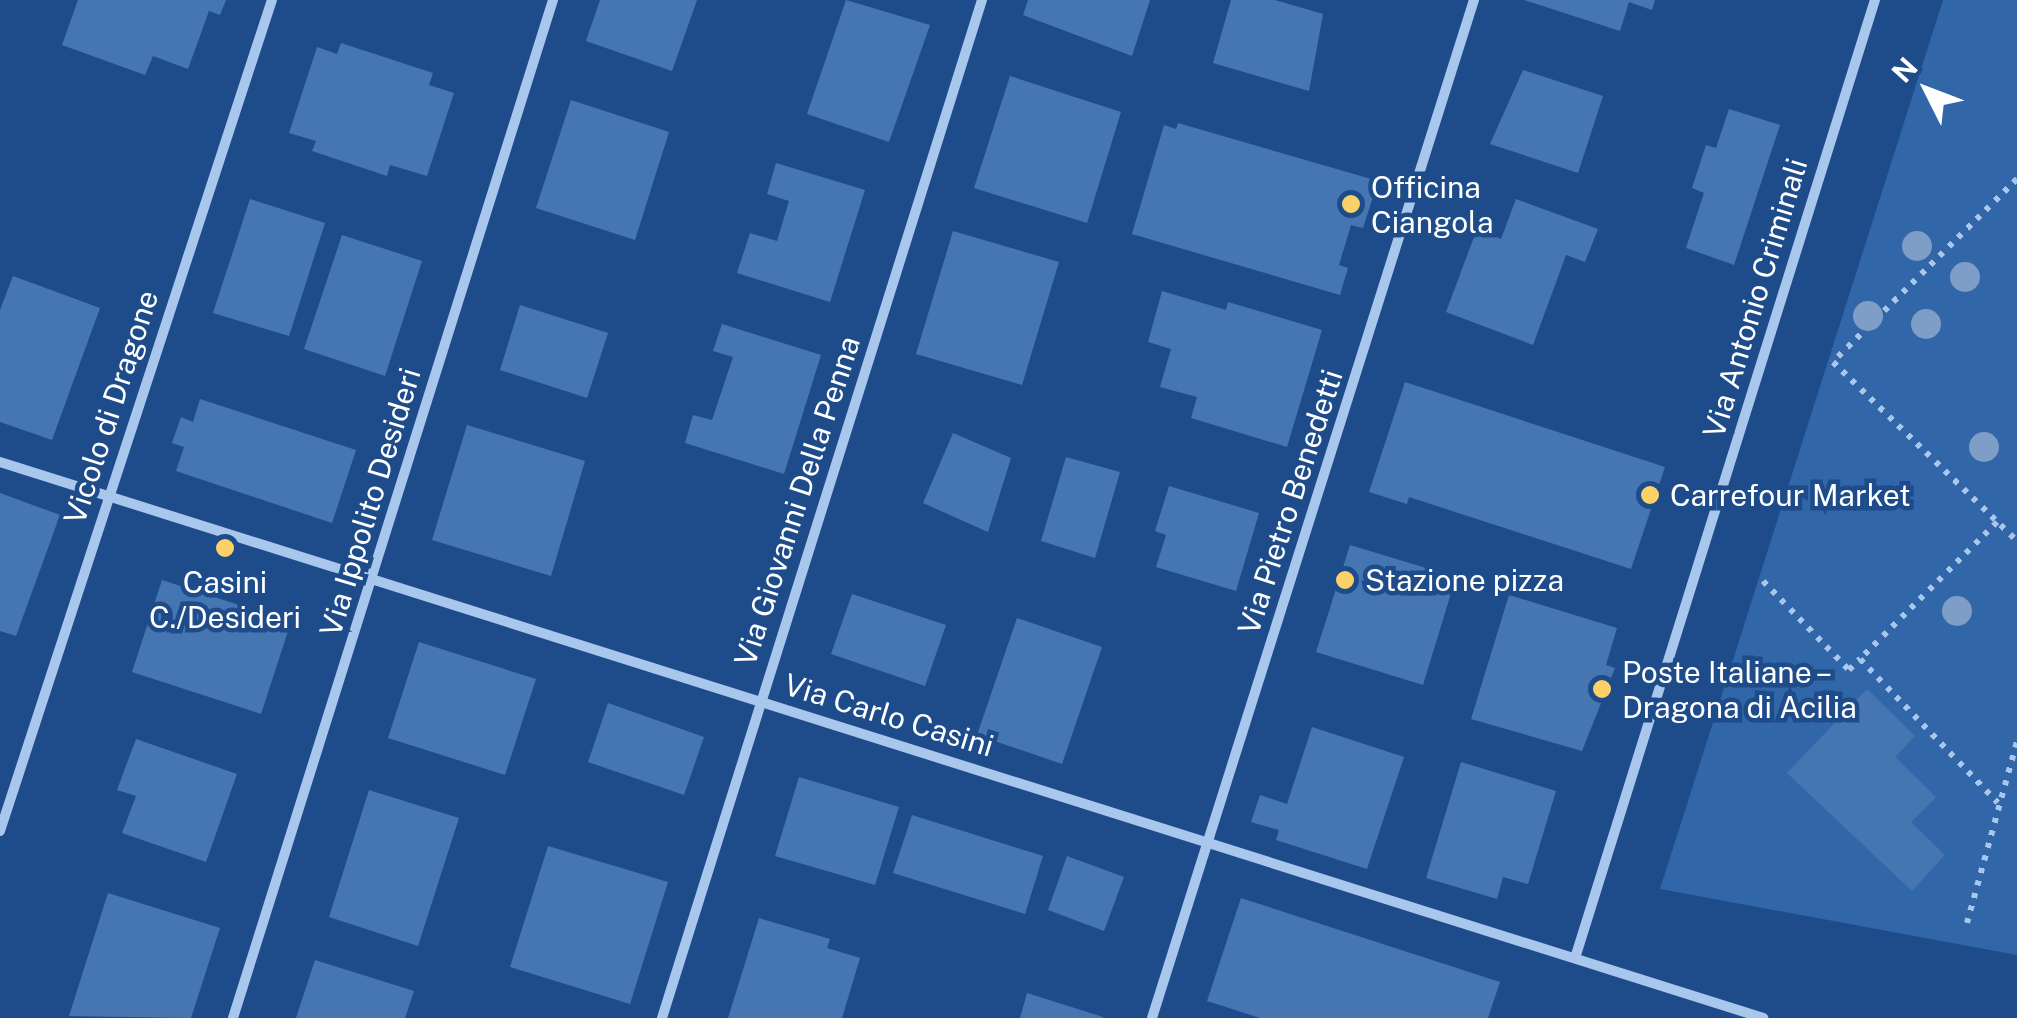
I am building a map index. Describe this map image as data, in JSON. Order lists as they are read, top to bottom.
{
  "streets": {
    "street": [
      "Via Antonio Criminali",
      "Vicolo di Dragone",
      "Via Giovanni Della Penna",
      "Via Ippolito Desideri",
      "Via Pietro Benedetti",
      "Via Carlo Casini"
    ]
  },
  "crossings": [
    ["Via Antonio Criminali", "Via Carlo Casini"],
    ["Vicolo di Dragone", "Via Carlo Casini"],
    ["Via Giovanni Della Penna", "Via Carlo Casini"],
    ["Via Ippolito Desideri", "Via Carlo Casini"],
    ["Via Pietro Benedetti", "Via Carlo Casini"]
  ],
  "places": [
    "Officina Ciangola",
    "Carrefour Market",
    "Casini C./Desideri",
    "Stazione pizza",
    "Poste Italiane – Dragona di Acilia"
  ],
  "north": "top left"
}
